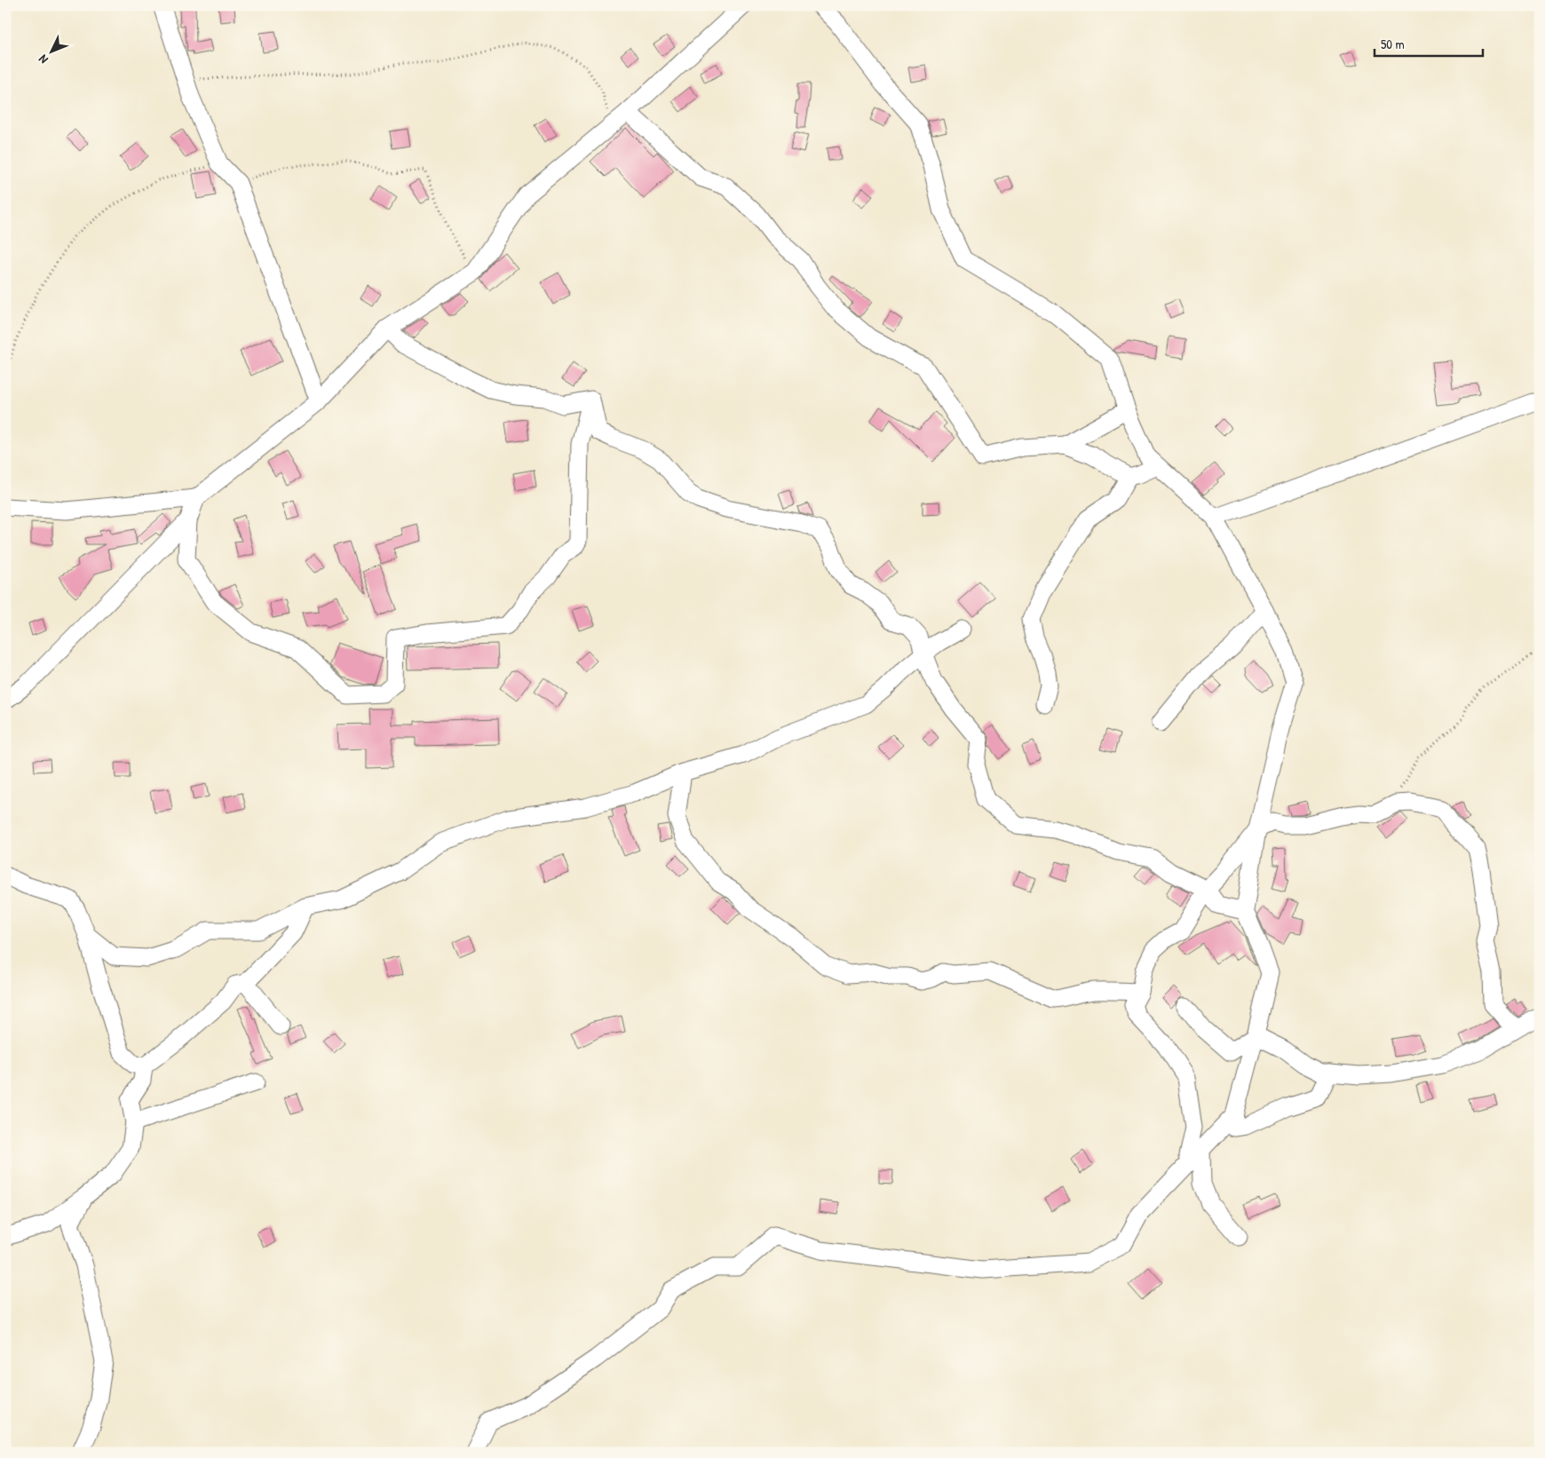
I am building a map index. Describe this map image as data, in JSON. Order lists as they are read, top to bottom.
{
  "scale_bar": "50 m",
  "north": "bottom left"
}
